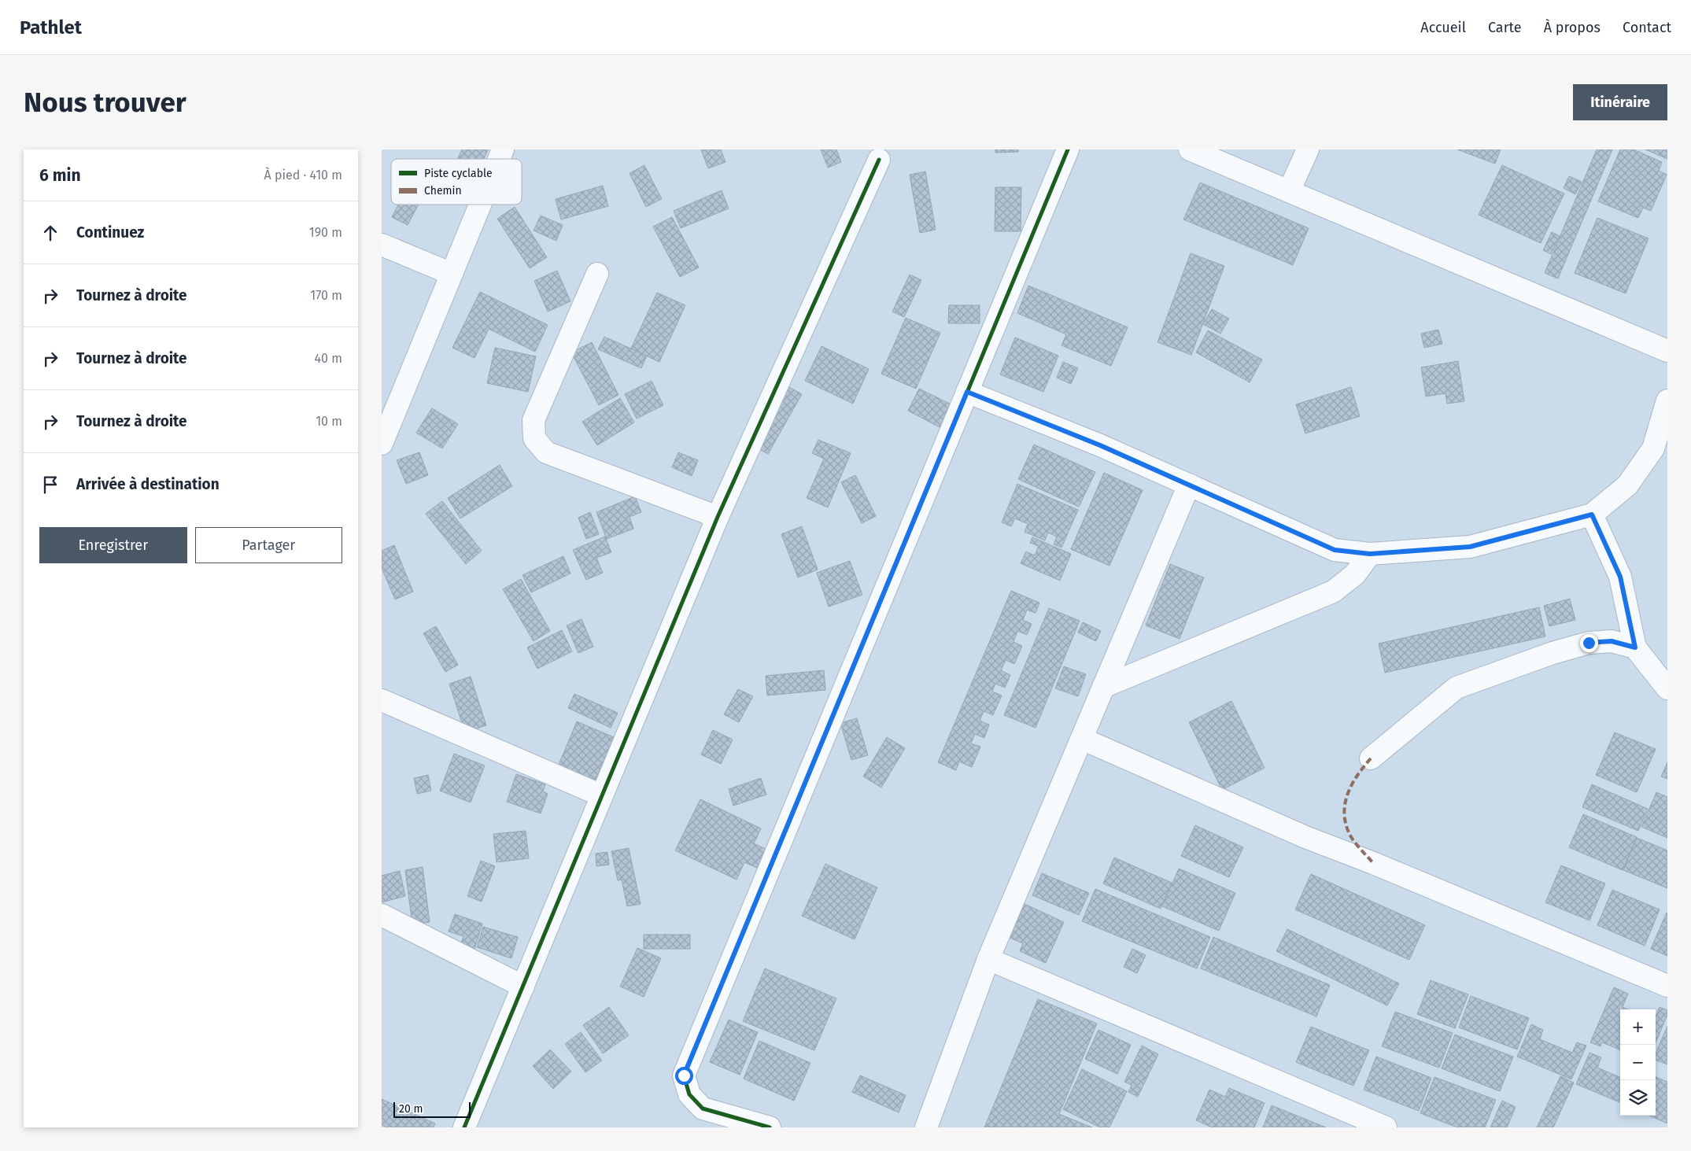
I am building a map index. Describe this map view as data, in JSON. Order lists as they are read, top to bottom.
{
  "legend": ["Piste cyclable", "Chemin"],
  "scale_bar": "20 m",
  "page": {
    "header": "Pathlet",
    "nav": [
      "Accueil",
      "Carte",
      "À propos",
      "Contact"
    ],
    "buttons": [
      "Itinéraire",
      ["Enregistrer", "Partager"]
    ],
    "title": "Nous trouver",
    "heading": ["6 min", "À pied · 410 m"],
    "list": [
      ["Continuez", "190 m"],
      ["Tournez à droite", "170 m"],
      ["Tournez à droite", "40 m"],
      ["Tournez à droite", "10 m"],
      "Arrivée à destination"
    ],
    "map_buttons": ["+", "−"],
    "scale": "20 m"
  }
}
